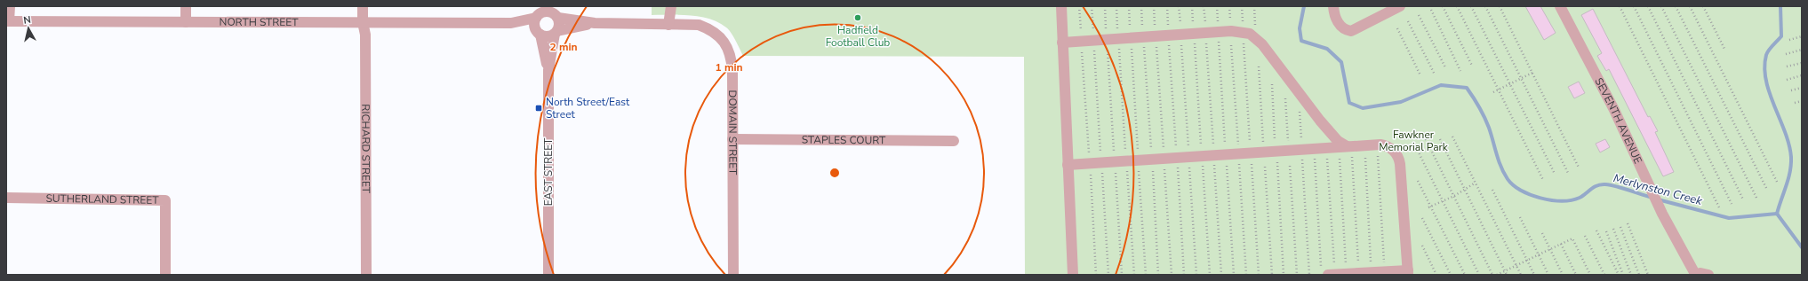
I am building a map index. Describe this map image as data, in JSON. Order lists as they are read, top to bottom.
{
  "streets": {
    "street": [
      "NORTH STREET",
      "SEVENTH AVENUE",
      "DOMAIN STREET",
      "STAPLES COURT",
      "RICHARD STREET",
      "EAST STREET",
      "SUTHERLAND STREET"
    ]
  },
  "crossings": [
    ["NORTH STREET", "DOMAIN STREET"],
    ["NORTH STREET", "RICHARD STREET"],
    ["NORTH STREET", "EAST STREET"],
    ["DOMAIN STREET", "STAPLES COURT"],
    ["DOMAIN STREET", "EAST STREET"]
  ],
  "water": ["Merlynston Creek"],
  "parks": ["Fawkner Memorial Park"],
  "places": {
    "other": ["Hadfield Football Club"],
    "transit": ["North Street/East Street"]
  },
  "north": "top",
  "rings": ["2 min", "1 min"]
}
